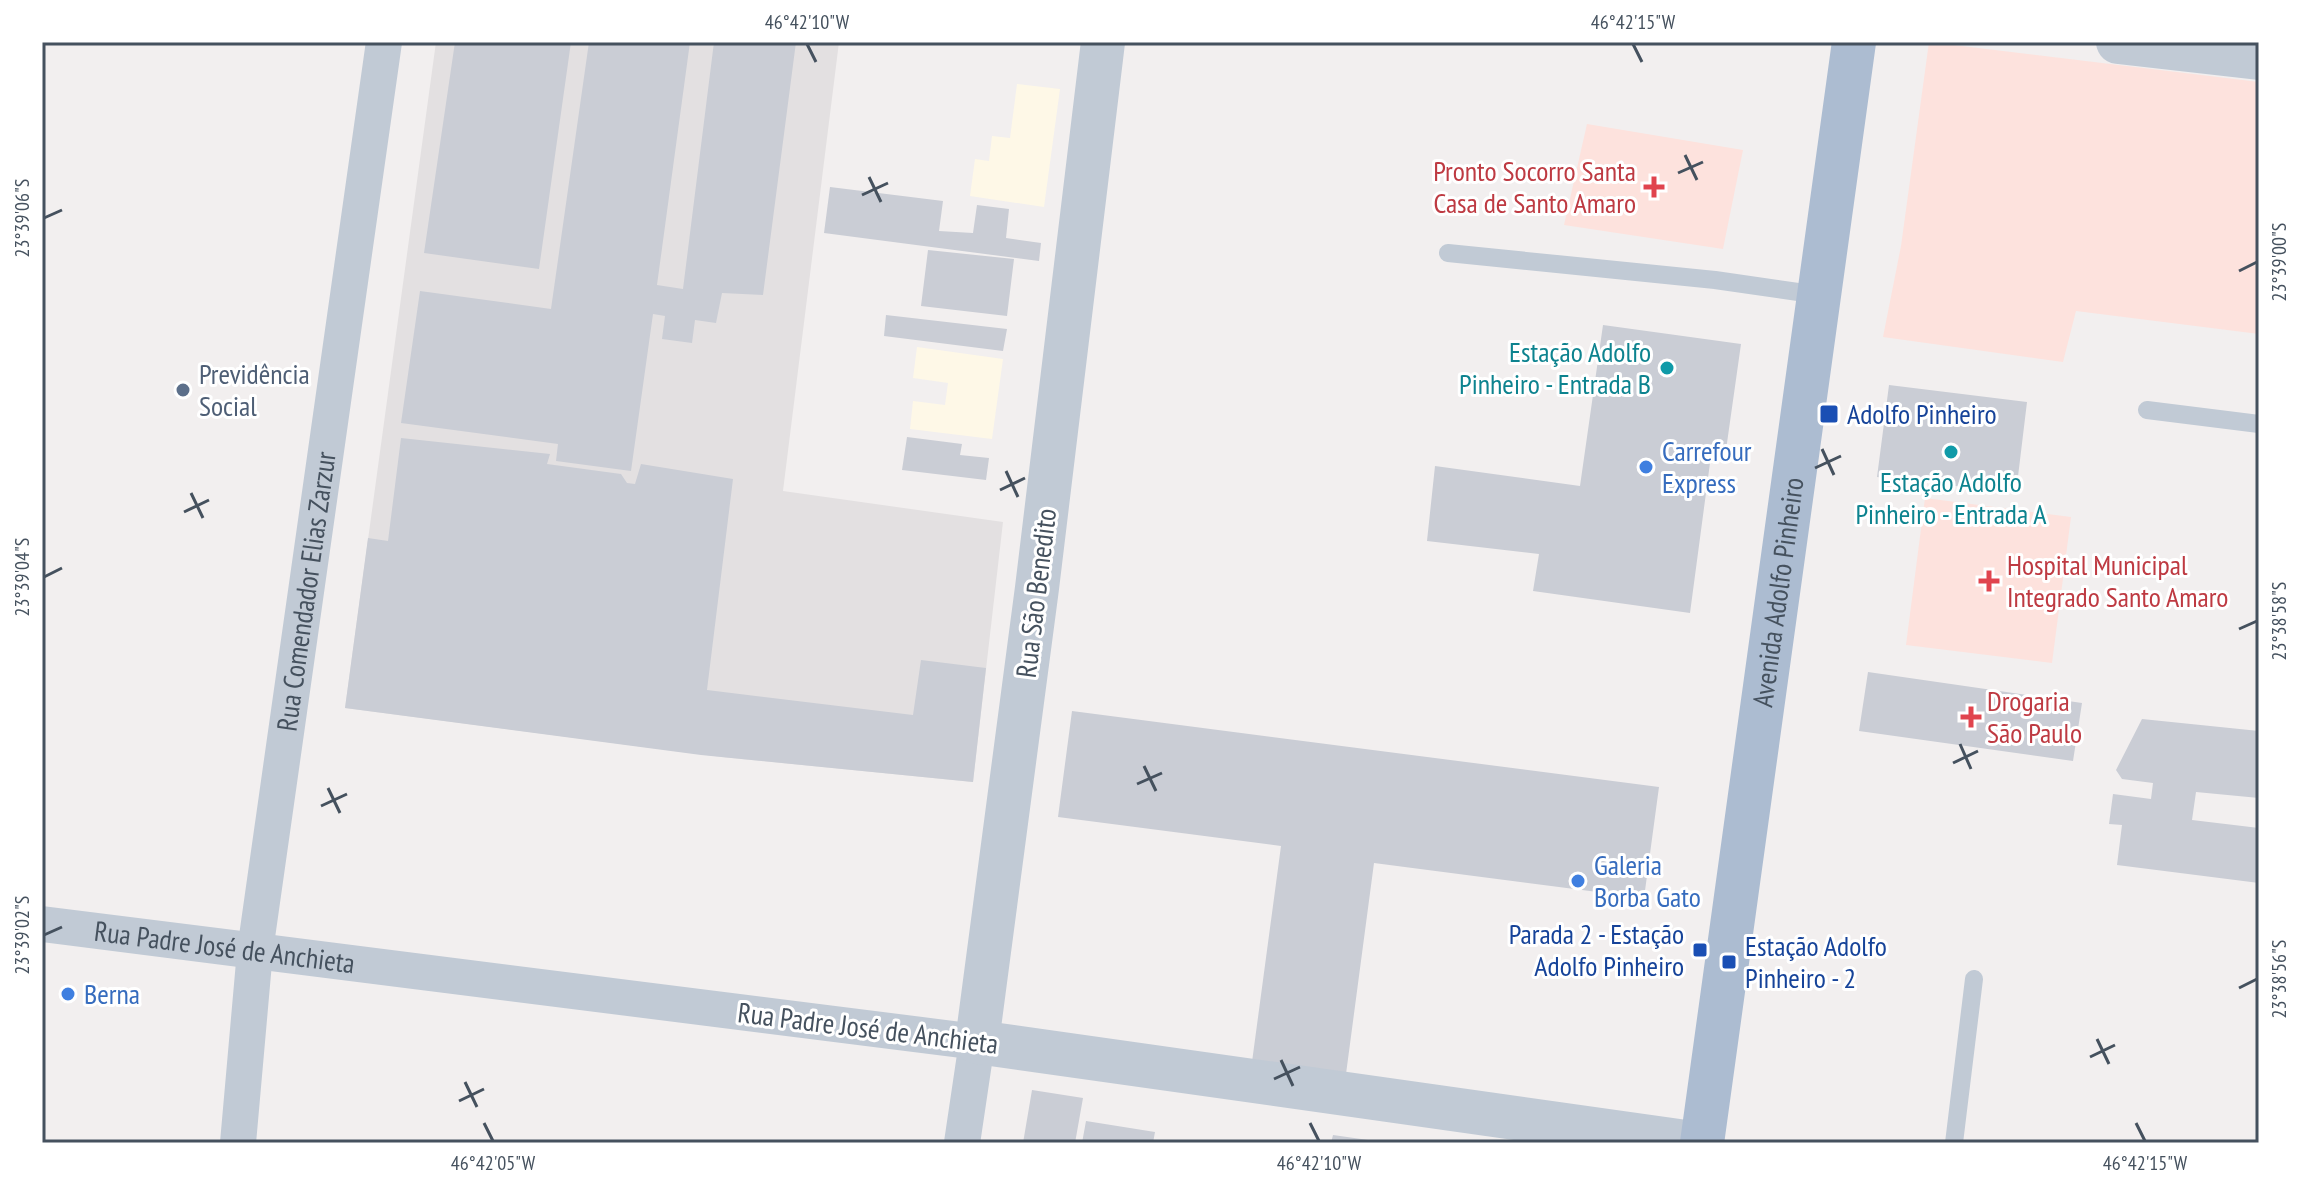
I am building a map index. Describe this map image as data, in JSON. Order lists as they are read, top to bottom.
{
  "streets": {
    "main road": ["Avenida Adolfo Pinheiro"],
    "street": ["Rua Comendador Elias Zarzur", "Rua São Benedito", "Rua Padre José de Anchieta"]
  },
  "crossings": [
    ["Rua Comendador Elias Zarzur", "Rua Padre José de Anchieta"],
    ["Rua São Benedito", "Rua Padre José de Anchieta"]
  ],
  "places": {
    "health": ["Pronto Socorro Santa Casa de Santo Amaro", "Hospital Municipal Integrado Santo Amaro", "Drogaria São Paulo"],
    "other": [
      "Estação Adolfo Pinheiro - Entrada B",
      "Previdência Social",
      "Estação Adolfo Pinheiro - Entrada A",
      "Carrefour Express",
      "Galeria Borba Gato",
      "Berna"
    ],
    "transit": ["Adolfo Pinheiro", "Parada 2 - Estação Adolfo Pinheiro", "Estação Adolfo Pinheiro - 2"]
  },
  "coordinates": [
    "46°42'10\"W",
    "46°42'15\"W",
    "23°39'06\"S",
    "23°39'00\"S",
    "23°39'04\"S",
    "23°38'58\"S",
    "23°39'02\"S",
    "23°38'56\"S",
    "46°42'05\"W"
  ]
}
